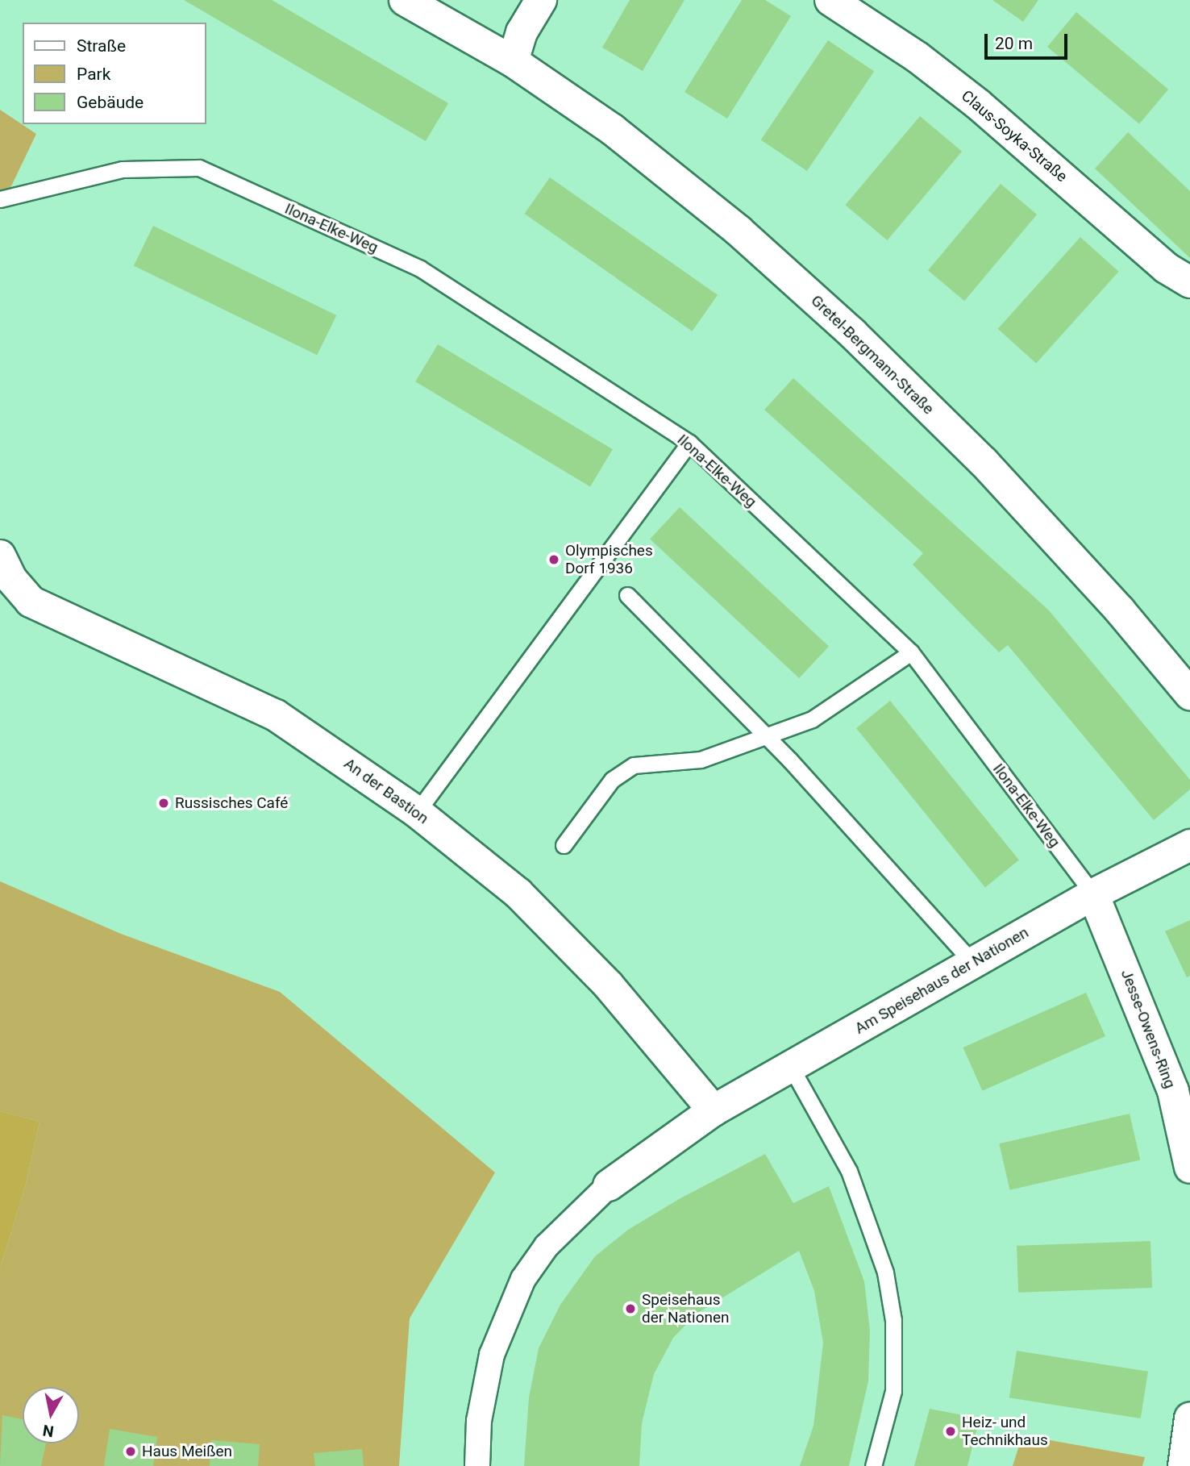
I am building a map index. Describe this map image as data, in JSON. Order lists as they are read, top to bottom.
{
  "streets": {
    "street": [
      "Claus-Soyka-Straße",
      "Gretel-Bergmann-Straße",
      "An der Bastion",
      "Am Speisehaus der Nationen",
      "Jesse-Owens-Ring"
    ],
    "lane": ["Ilona-Elke-Weg"]
  },
  "crossings": [
    ["Ilona-Elke-Weg", "Am Speisehaus der Nationen"],
    ["Ilona-Elke-Weg", "Jesse-Owens-Ring"],
    ["An der Bastion", "Am Speisehaus der Nationen"],
    ["Am Speisehaus der Nationen", "Jesse-Owens-Ring"]
  ],
  "places": [
    "Olympisches Dorf 1936",
    "Russisches Café",
    "Speisehaus der Nationen",
    "Heiz- und Technikhaus",
    "Haus Meißen"
  ],
  "legend": ["Straße", "Park", "Gebäude"],
  "scale_bar": "20 m",
  "north": "bottom"
}
